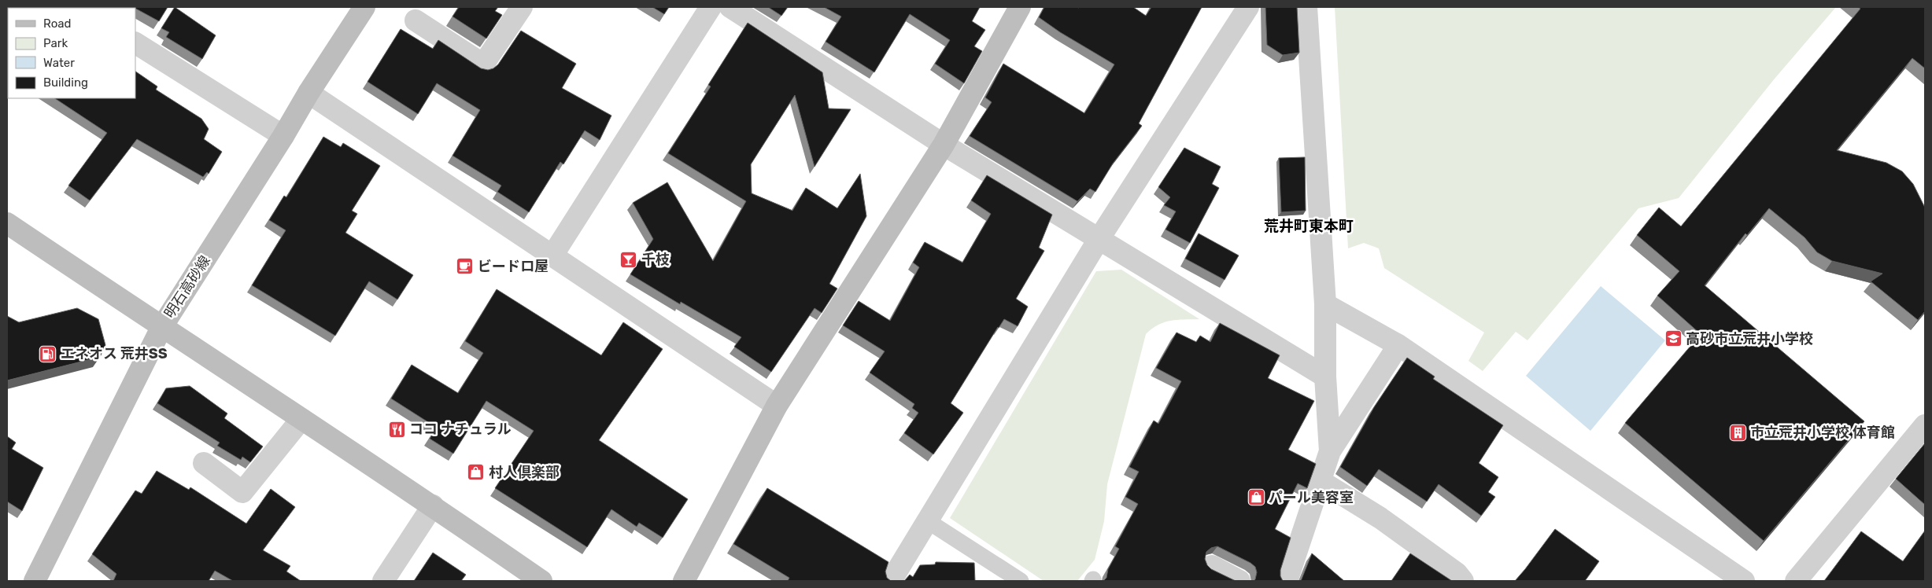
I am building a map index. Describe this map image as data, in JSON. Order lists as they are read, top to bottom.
{
  "streets": {
    "street": ["明石高砂線"]
  },
  "districts": ["荒井町東本町"],
  "places": {
    "bar": ["千枝"],
    "cafe": ["ビードロ屋"],
    "school or university": ["高砂市立荒井小学校"],
    "fuel station": ["エネオス 荒井SS"],
    "restaurant": ["ココ ナチュラル"],
    "building": ["市立荒井小学校 体育館"],
    "shop": ["村人倶楽部", "パール美容室"]
  },
  "legend": [
    "Road",
    "Park",
    "Water",
    "Building"
  ]
}
